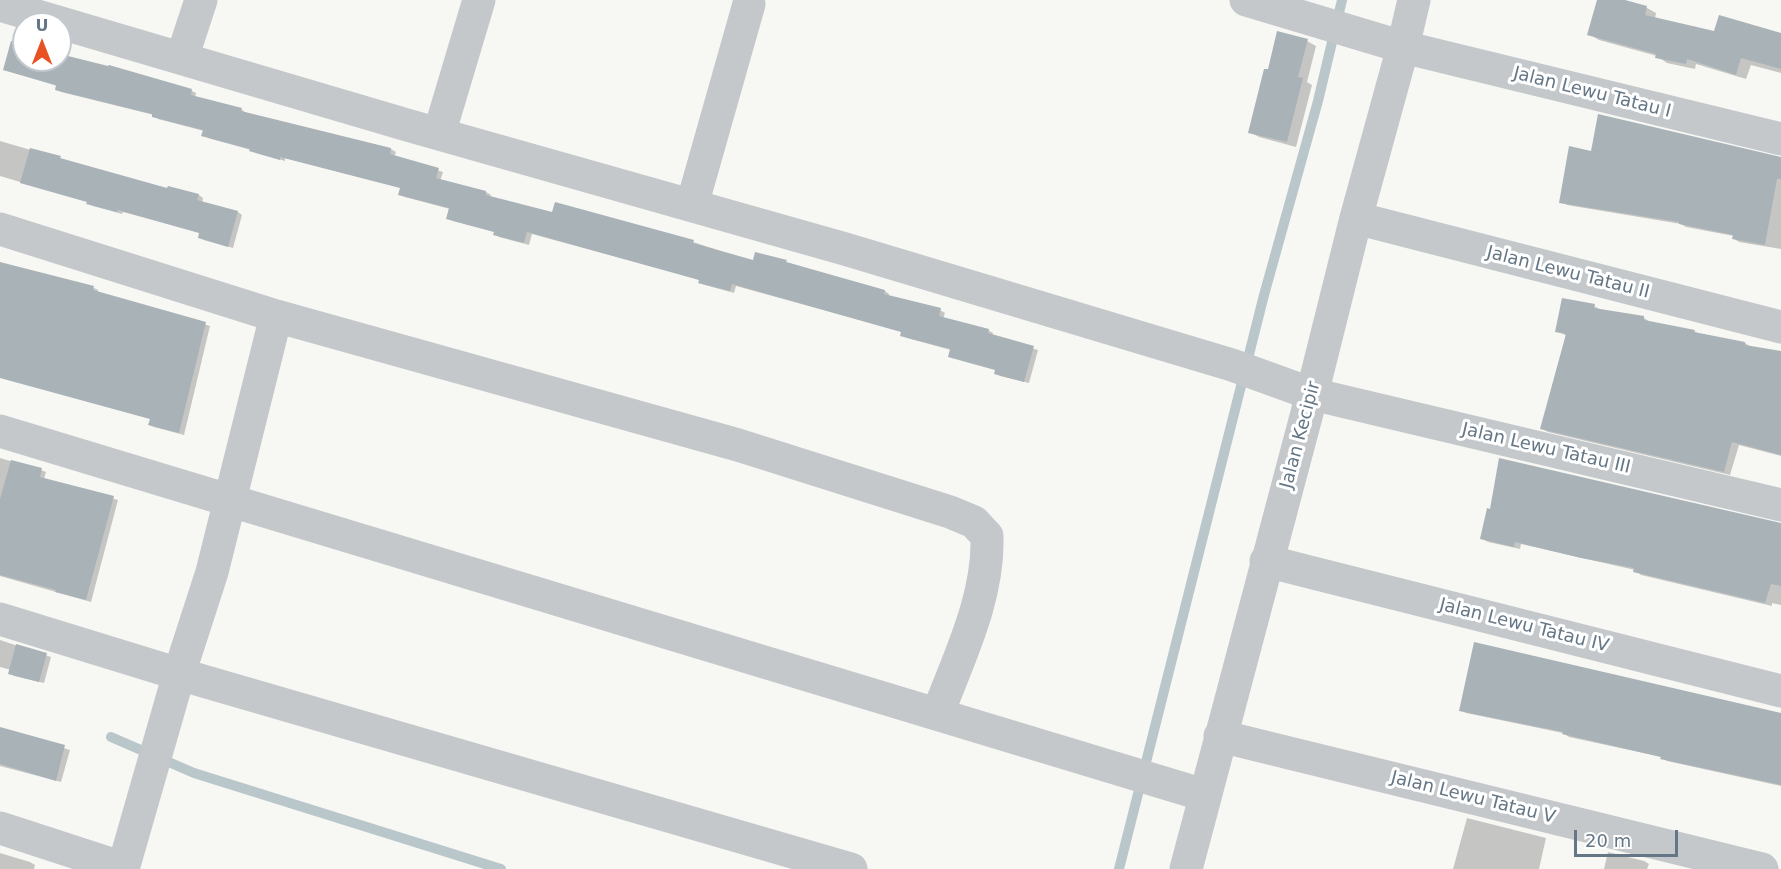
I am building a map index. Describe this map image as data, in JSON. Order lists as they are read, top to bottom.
{
  "streets": {
    "street": [
      "Jalan Lewu Tatau I",
      "Jalan Lewu Tatau II",
      "Jalan Kecipir",
      "Jalan Lewu Tatau III",
      "Jalan Lewu Tatau IV",
      "Jalan Lewu Tatau V"
    ]
  },
  "crossings": [
    ["Jalan Lewu Tatau I", "Jalan Kecipir"],
    ["Jalan Lewu Tatau II", "Jalan Kecipir"],
    ["Jalan Kecipir", "Jalan Lewu Tatau III"],
    ["Jalan Kecipir", "Jalan Lewu Tatau IV"],
    ["Jalan Kecipir", "Jalan Lewu Tatau V"]
  ],
  "scale_bar": "20 m",
  "north": "top"
}
